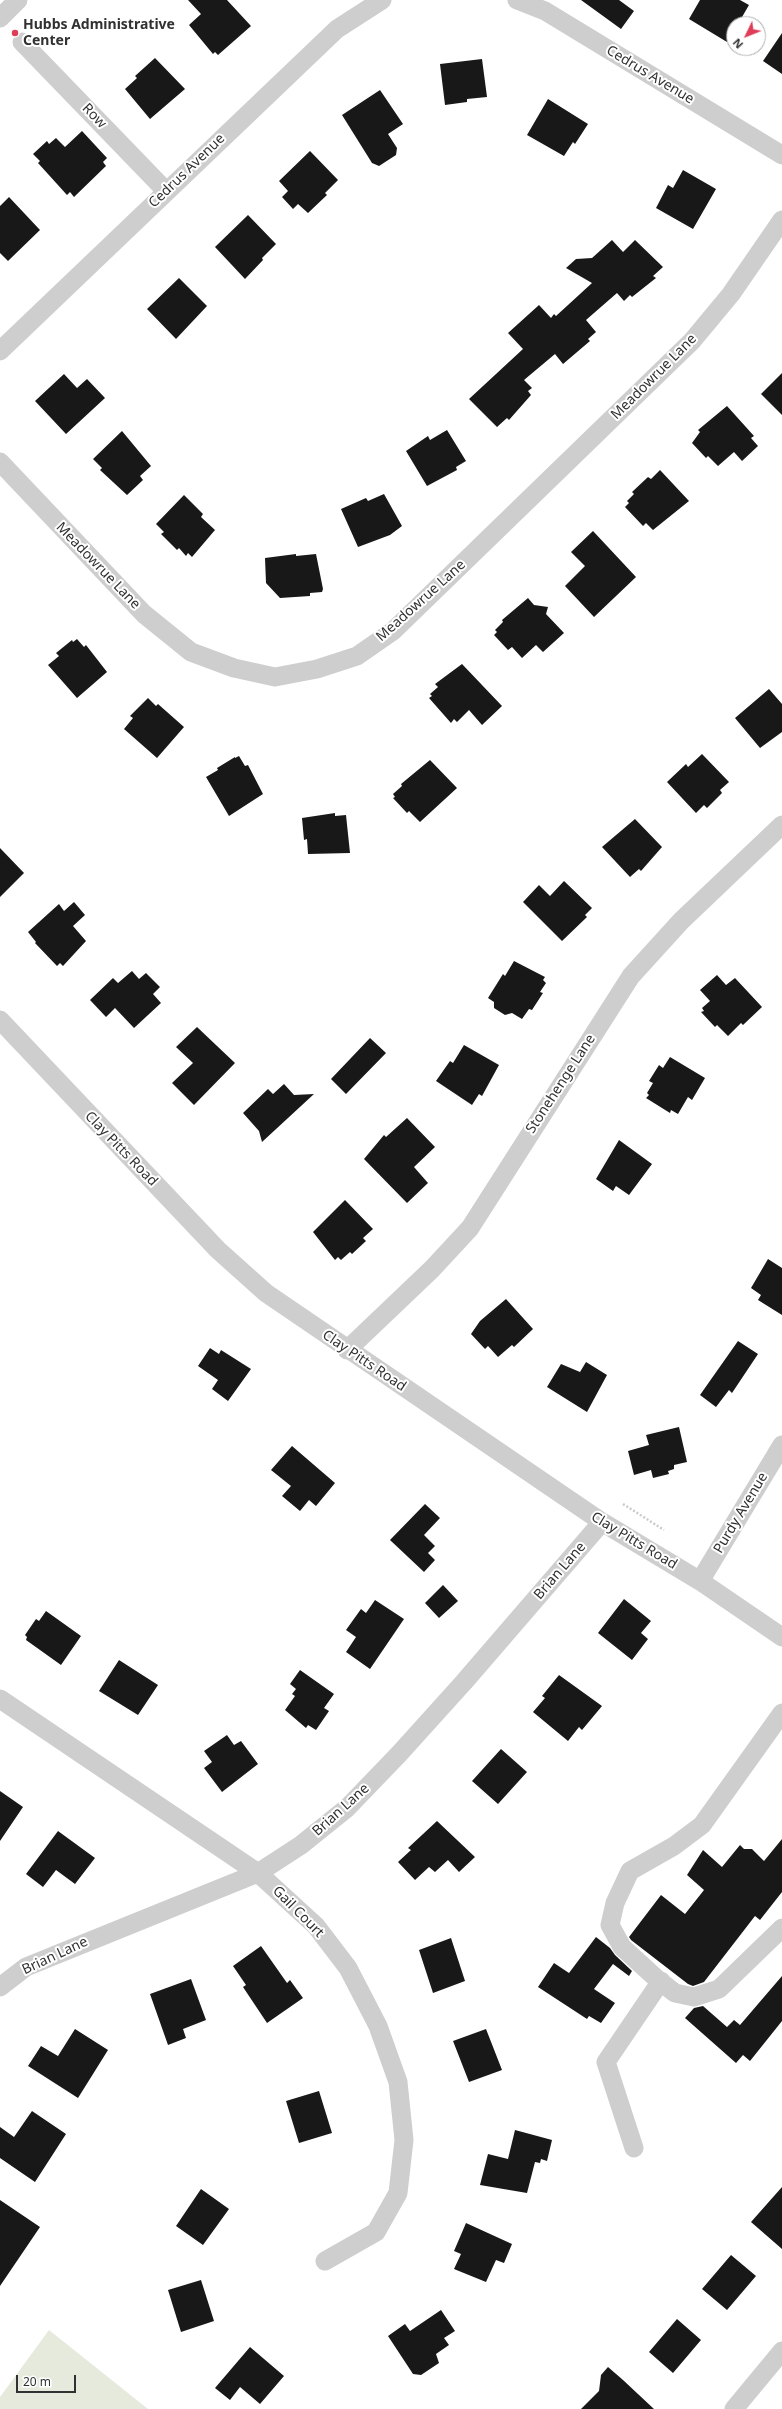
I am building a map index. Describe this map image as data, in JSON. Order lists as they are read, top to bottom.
{
  "streets": {
    "street": [
      "Cedrus Avenue",
      "Row",
      "Meadowrue Lane",
      "Stonehenge Lane",
      "Clay Pitts Road",
      "Purdy Avenue",
      "Brian Lane",
      "Gail Court"
    ]
  },
  "crossings": [
    ["Cedrus Avenue", "Row"],
    ["Stonehenge Lane", "Clay Pitts Road"],
    ["Clay Pitts Road", "Purdy Avenue"],
    ["Clay Pitts Road", "Brian Lane"],
    ["Brian Lane", "Gail Court"]
  ],
  "places": ["Hubbs Administrative Center"],
  "scale_bar": "20 m",
  "north": "bottom left"
}
